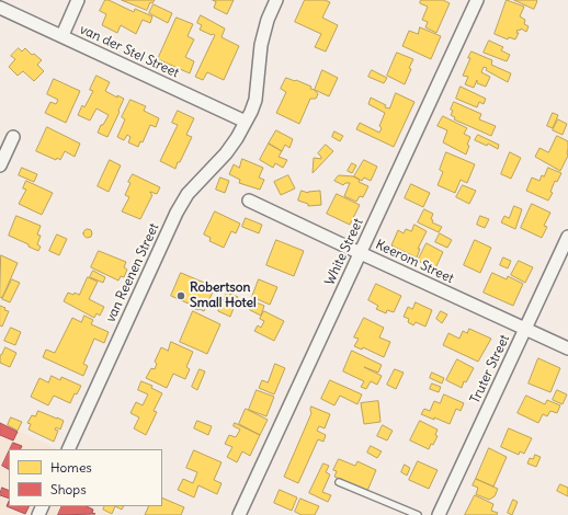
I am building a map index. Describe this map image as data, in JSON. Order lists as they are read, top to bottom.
{
  "streets": {
    "street": [
      "van der Stel Street",
      "White Street",
      "Keerom Street",
      "van Reenen Street",
      "Truter Street"
    ]
  },
  "crossings": [
    ["van der Stel Street", "van Reenen Street"],
    ["White Street", "Keerom Street"],
    ["Keerom Street", "Truter Street"]
  ],
  "places": ["Robertson Small Hotel"],
  "legend": ["Homes", "Shops"]
}
